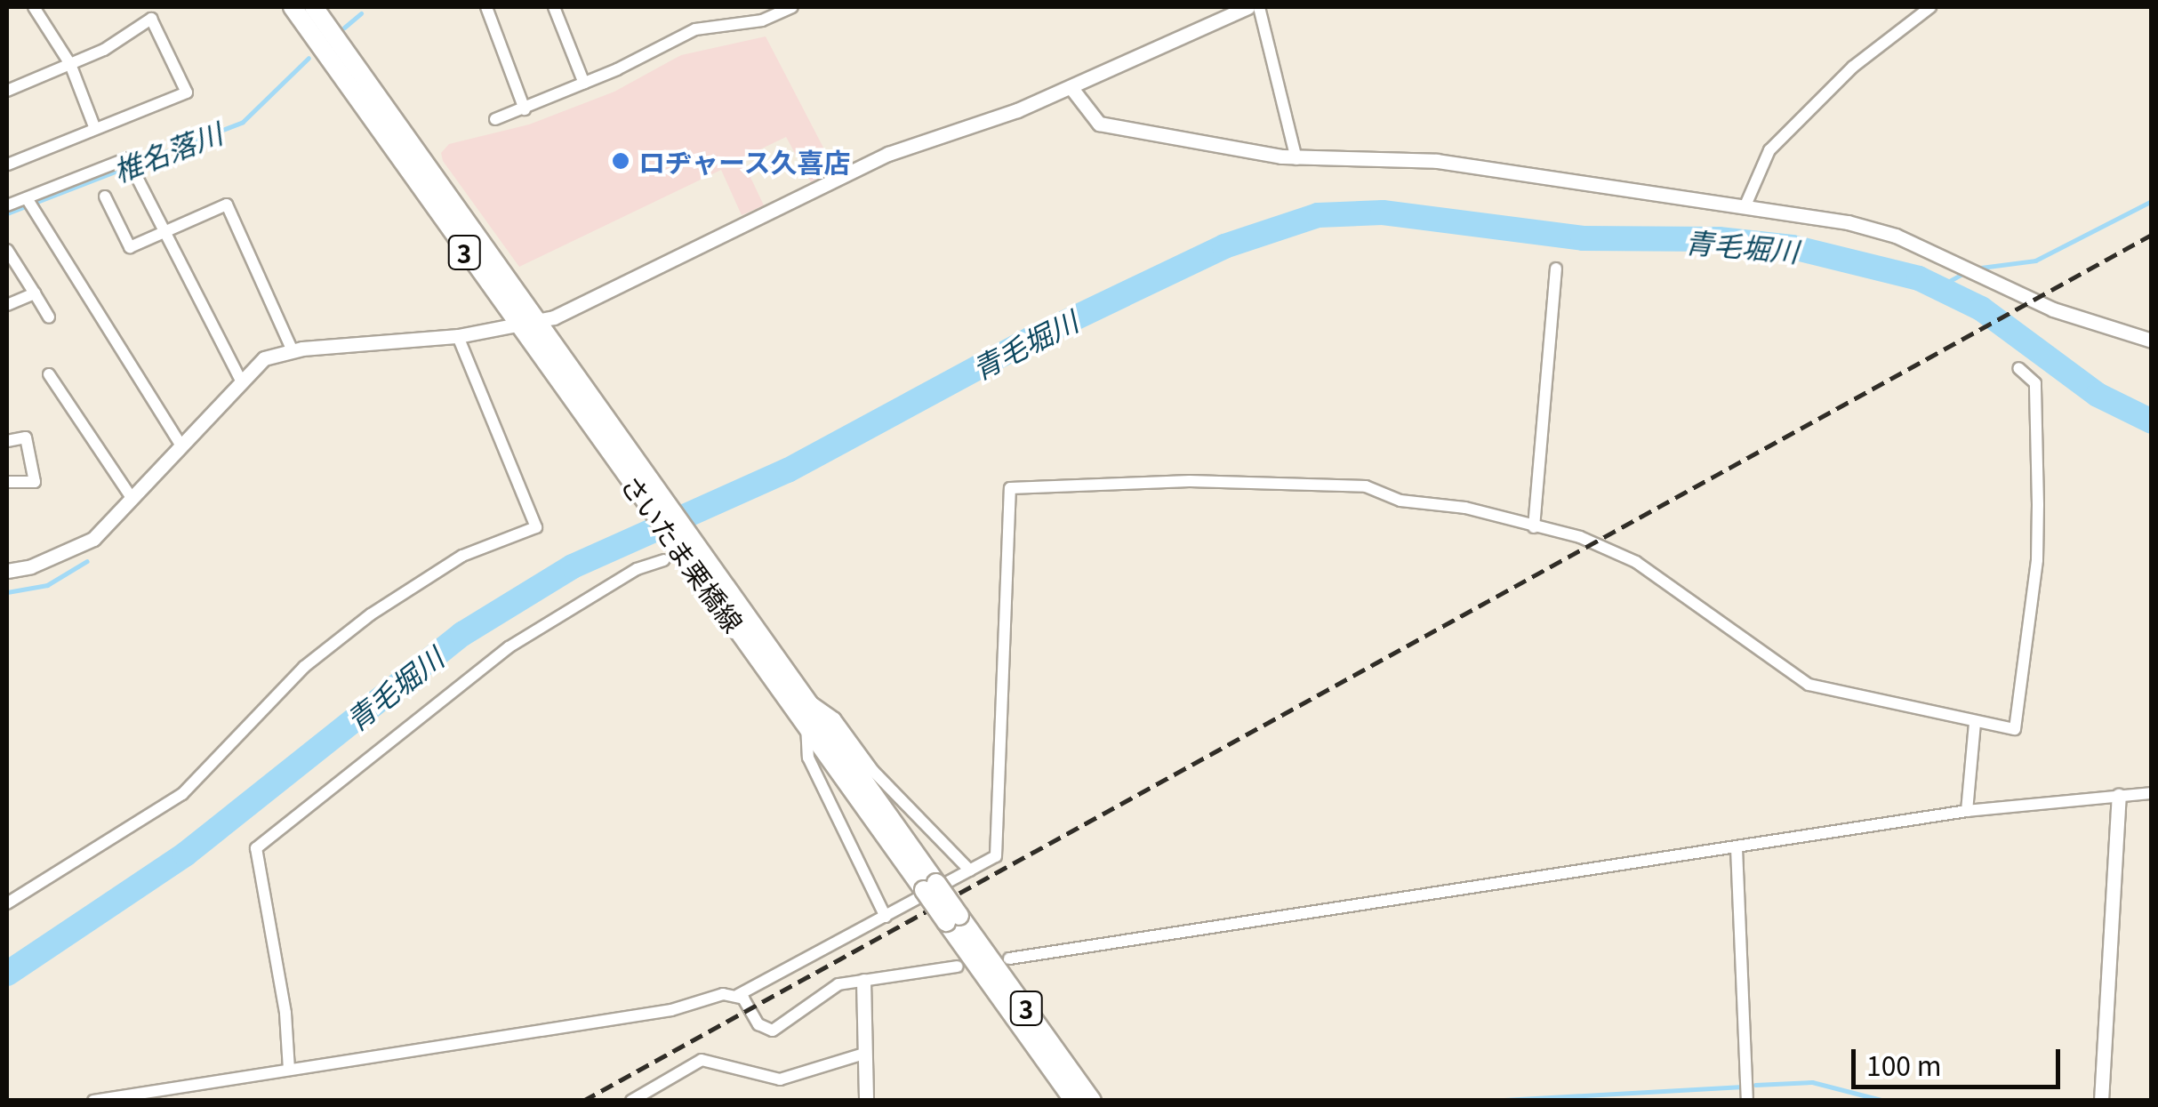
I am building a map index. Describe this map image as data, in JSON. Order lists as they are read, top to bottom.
{
  "streets": {
    "main road": ["3", "さいたま栗橋線"]
  },
  "water": ["椎名落川", "青毛堀川"],
  "places": ["ロヂャース久喜店"],
  "scale_bar": "100 m"
}
